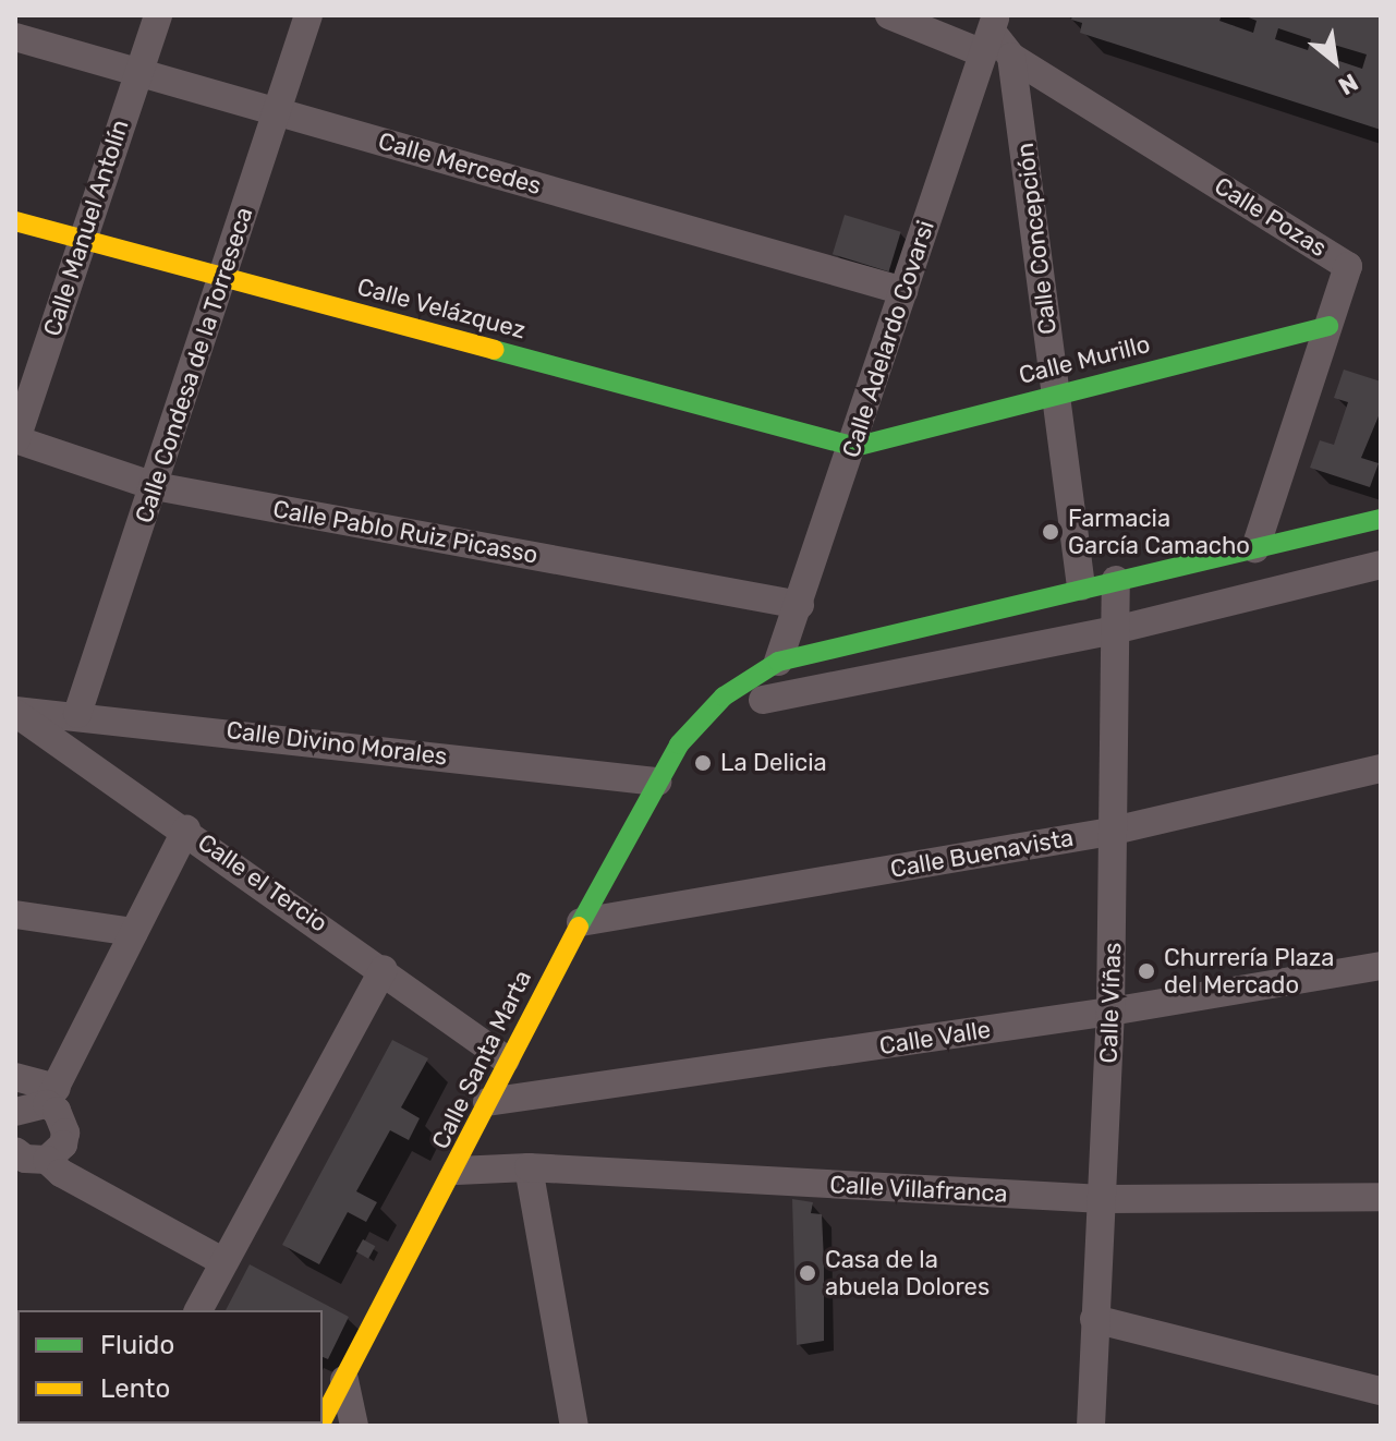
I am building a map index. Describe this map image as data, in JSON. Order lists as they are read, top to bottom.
{
  "streets": {
    "street": [
      "Calle Mercedes",
      "Calle Pozas",
      "Calle Manuel Antolín",
      "Calle Concepción",
      "Calle Velázquez",
      "Calle Adelardo Covarsi",
      "Calle Murillo",
      "Calle Condesa de la Torreseca",
      "Calle Pablo Ruiz Picasso",
      "Calle Divino Morales",
      "Calle Buenavista",
      "Calle el Tercio",
      "Calle Viñas",
      "Calle Valle",
      "Calle Santa Marta",
      "Calle Villafranca"
    ]
  },
  "crossings": [
    ["Calle Mercedes", "Calle Manuel Antolín"],
    ["Calle Mercedes", "Calle Adelardo Covarsi"],
    ["Calle Mercedes", "Calle Condesa de la Torreseca"],
    ["Calle Pozas", "Calle Concepción"],
    ["Calle Pozas", "Calle Adelardo Covarsi"],
    ["Calle Pozas", "Calle Murillo"],
    ["Calle Pozas", "Calle Santa Marta"],
    ["Calle Manuel Antolín", "Calle Velázquez"],
    ["Calle Manuel Antolín", "Calle Pablo Ruiz Picasso"],
    ["Calle Concepción", "Calle Adelardo Covarsi"],
    ["Calle Concepción", "Calle Murillo"],
    ["Calle Concepción", "Calle Santa Marta"],
    ["Calle Velázquez", "Calle Adelardo Covarsi"],
    ["Calle Velázquez", "Calle Murillo"],
    ["Calle Velázquez", "Calle Condesa de la Torreseca"],
    ["Calle Adelardo Covarsi", "Calle Murillo"],
    ["Calle Adelardo Covarsi", "Calle Pablo Ruiz Picasso"],
    ["Calle Adelardo Covarsi", "Calle Santa Marta"],
    ["Calle Condesa de la Torreseca", "Calle Pablo Ruiz Picasso"],
    ["Calle Condesa de la Torreseca", "Calle Divino Morales"],
    ["Calle Divino Morales", "Calle el Tercio"],
    ["Calle Divino Morales", "Calle Santa Marta"],
    ["Calle Buenavista", "Calle Viñas"],
    ["Calle Buenavista", "Calle Santa Marta"],
    ["Calle el Tercio", "Calle Santa Marta"],
    ["Calle Viñas", "Calle Valle"],
    ["Calle Viñas", "Calle Santa Marta"],
    ["Calle Viñas", "Calle Villafranca"],
    ["Calle Valle", "Calle Santa Marta"],
    ["Calle Santa Marta", "Calle Villafranca"]
  ],
  "places": [
    "Farmacia García Camacho",
    "La Delicia",
    "Churrería Plaza del Mercado",
    "Casa de la abuela Dolores"
  ],
  "legend": ["Fluido", "Lento"],
  "north": "bottom right"
}
